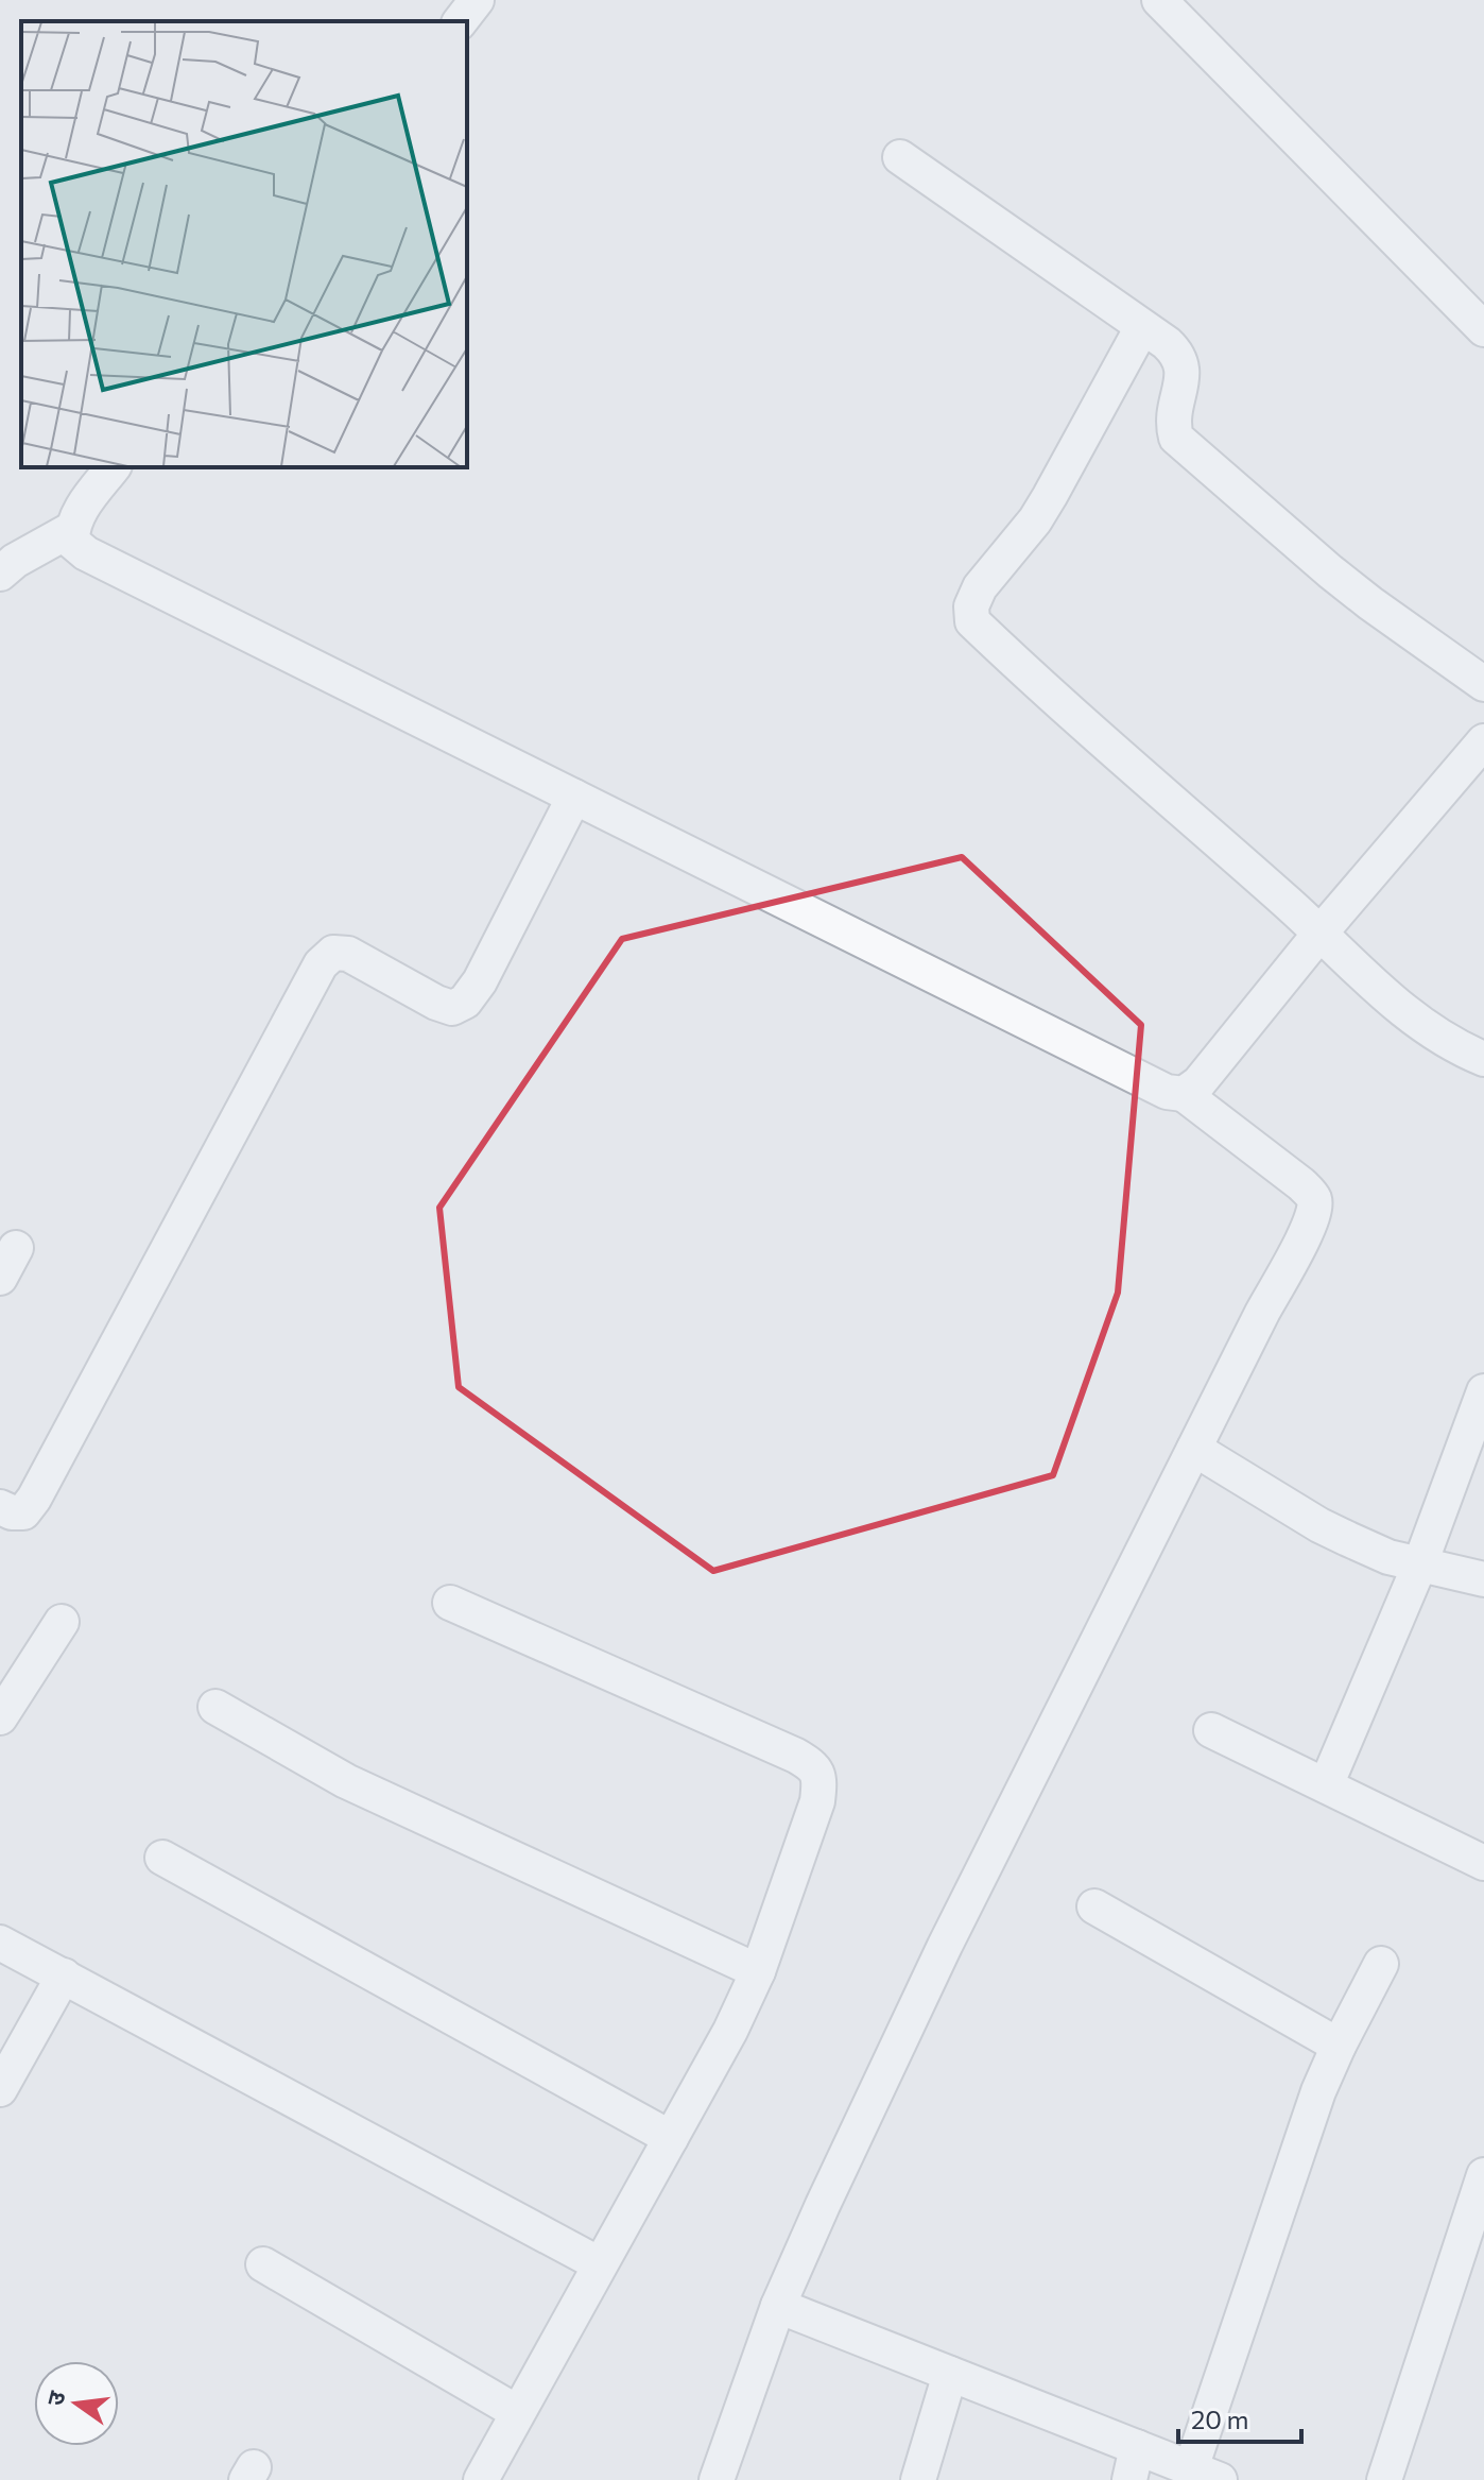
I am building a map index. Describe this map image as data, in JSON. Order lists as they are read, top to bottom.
{
  "scale_bar": "20 m",
  "north": "left"
}
